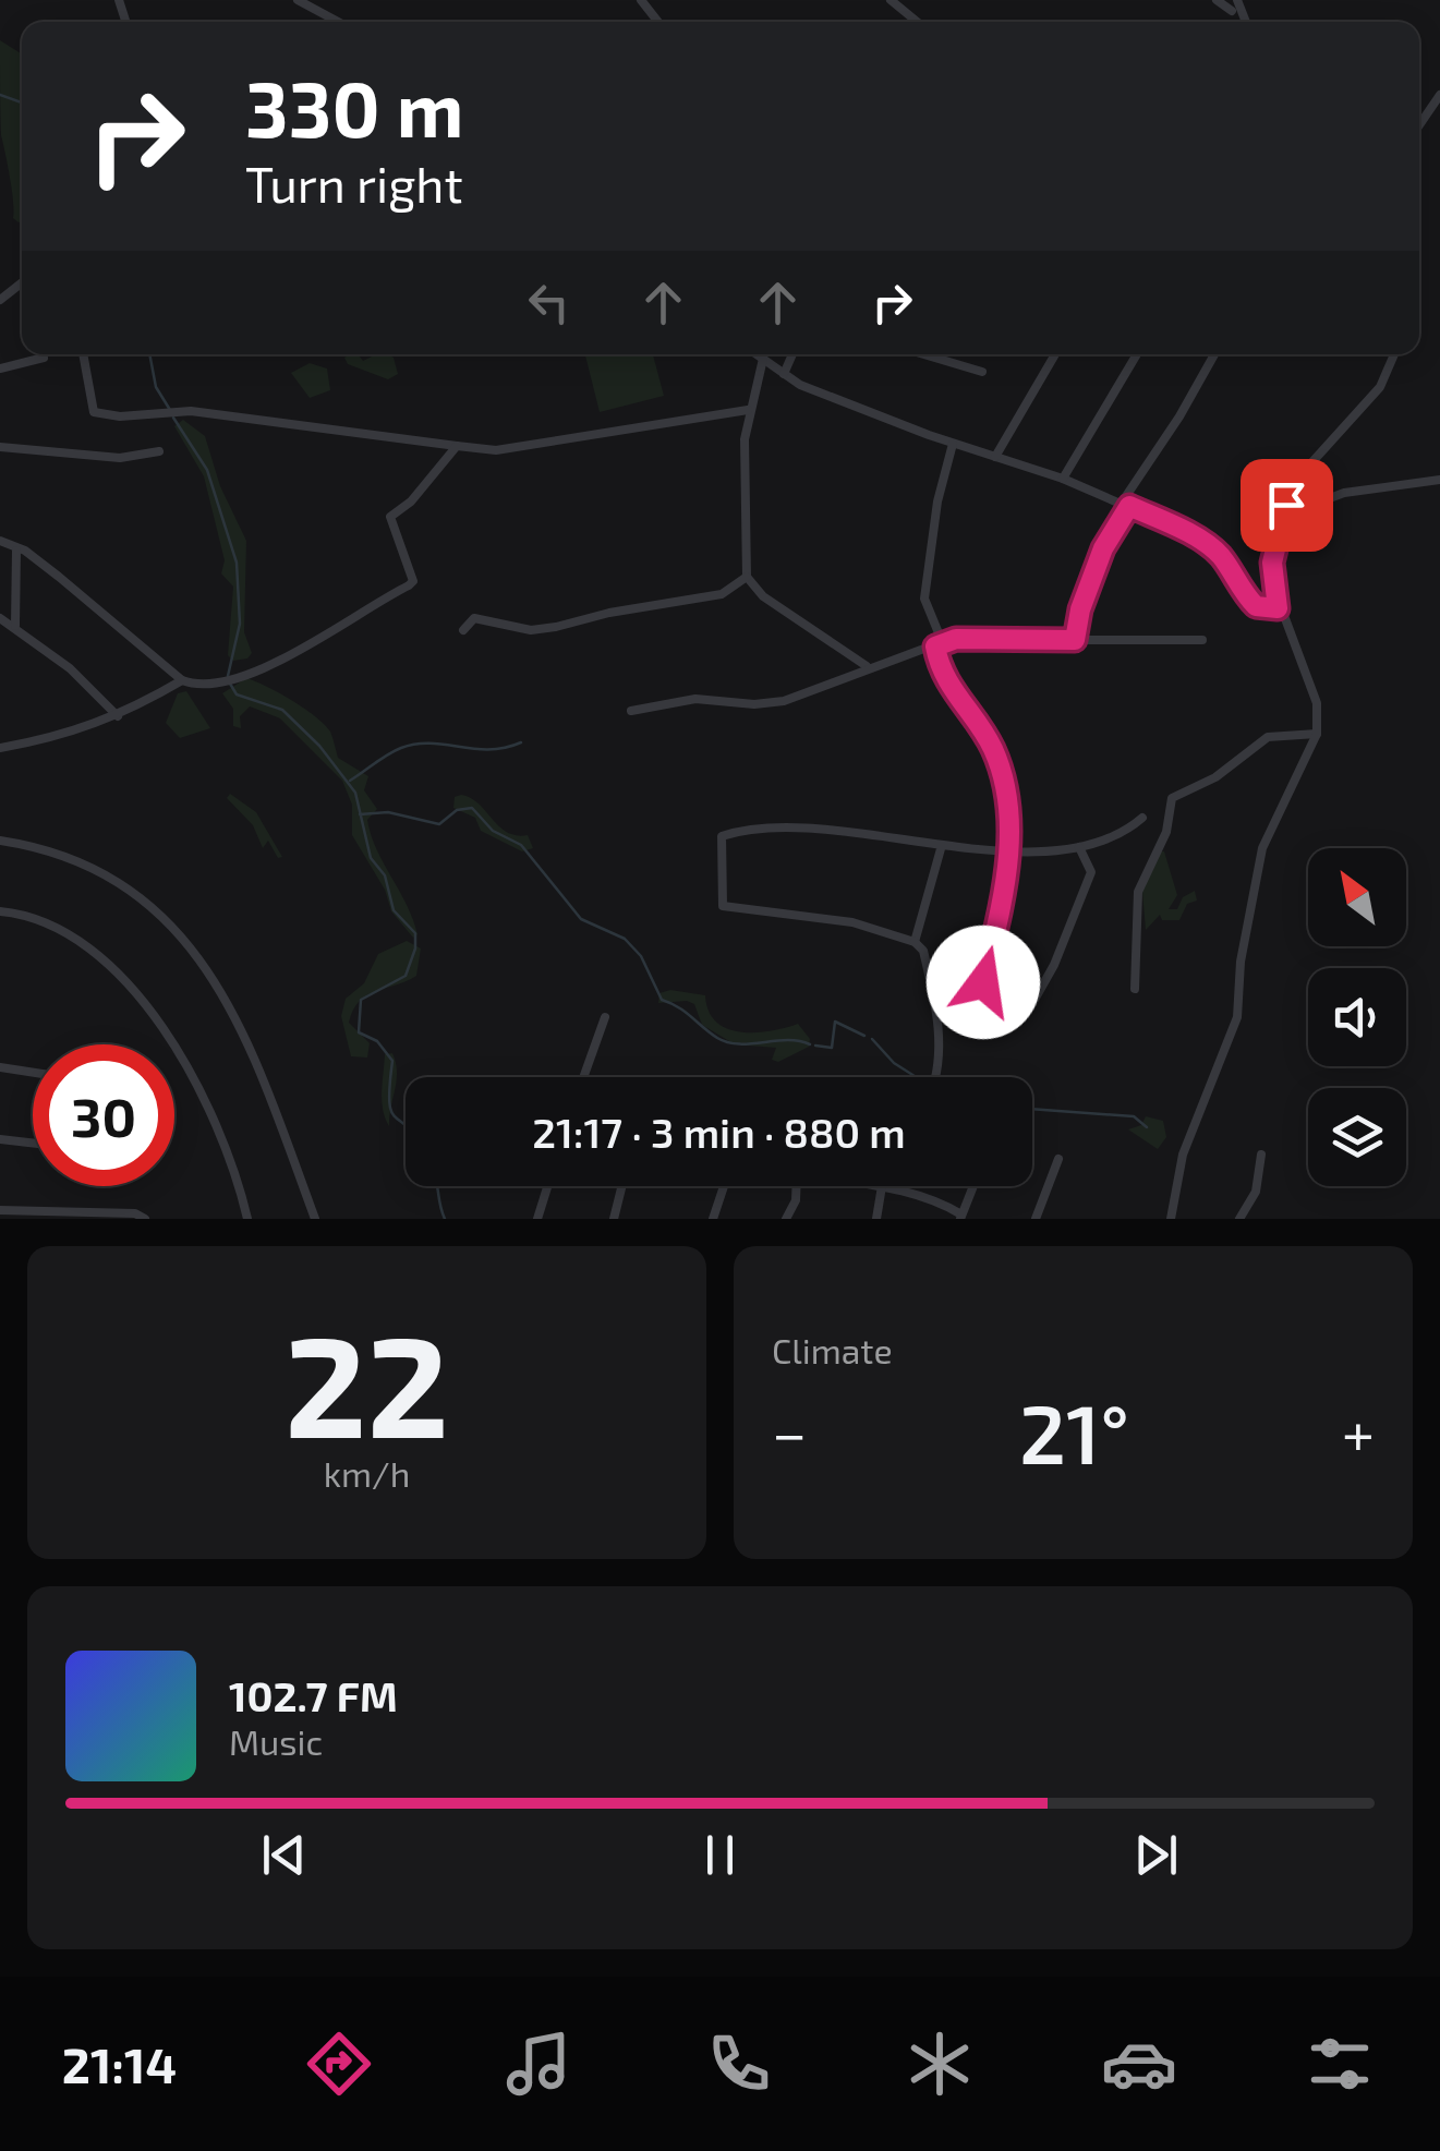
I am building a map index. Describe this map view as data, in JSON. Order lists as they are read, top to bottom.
{
  "north": "top left",
  "page": {
    "turn": ["330 m", "Turn right"],
    "limit": "30",
    "trip": "21:17 · 3 min · 880 m",
    "tile": [
      ["22", "km/h"],
      "Climate"
    ],
    "heat": ["−", "21°", "+"],
    "song": ["102.7 FM", "Music"],
    "tabs": "21:14"
  }
}
